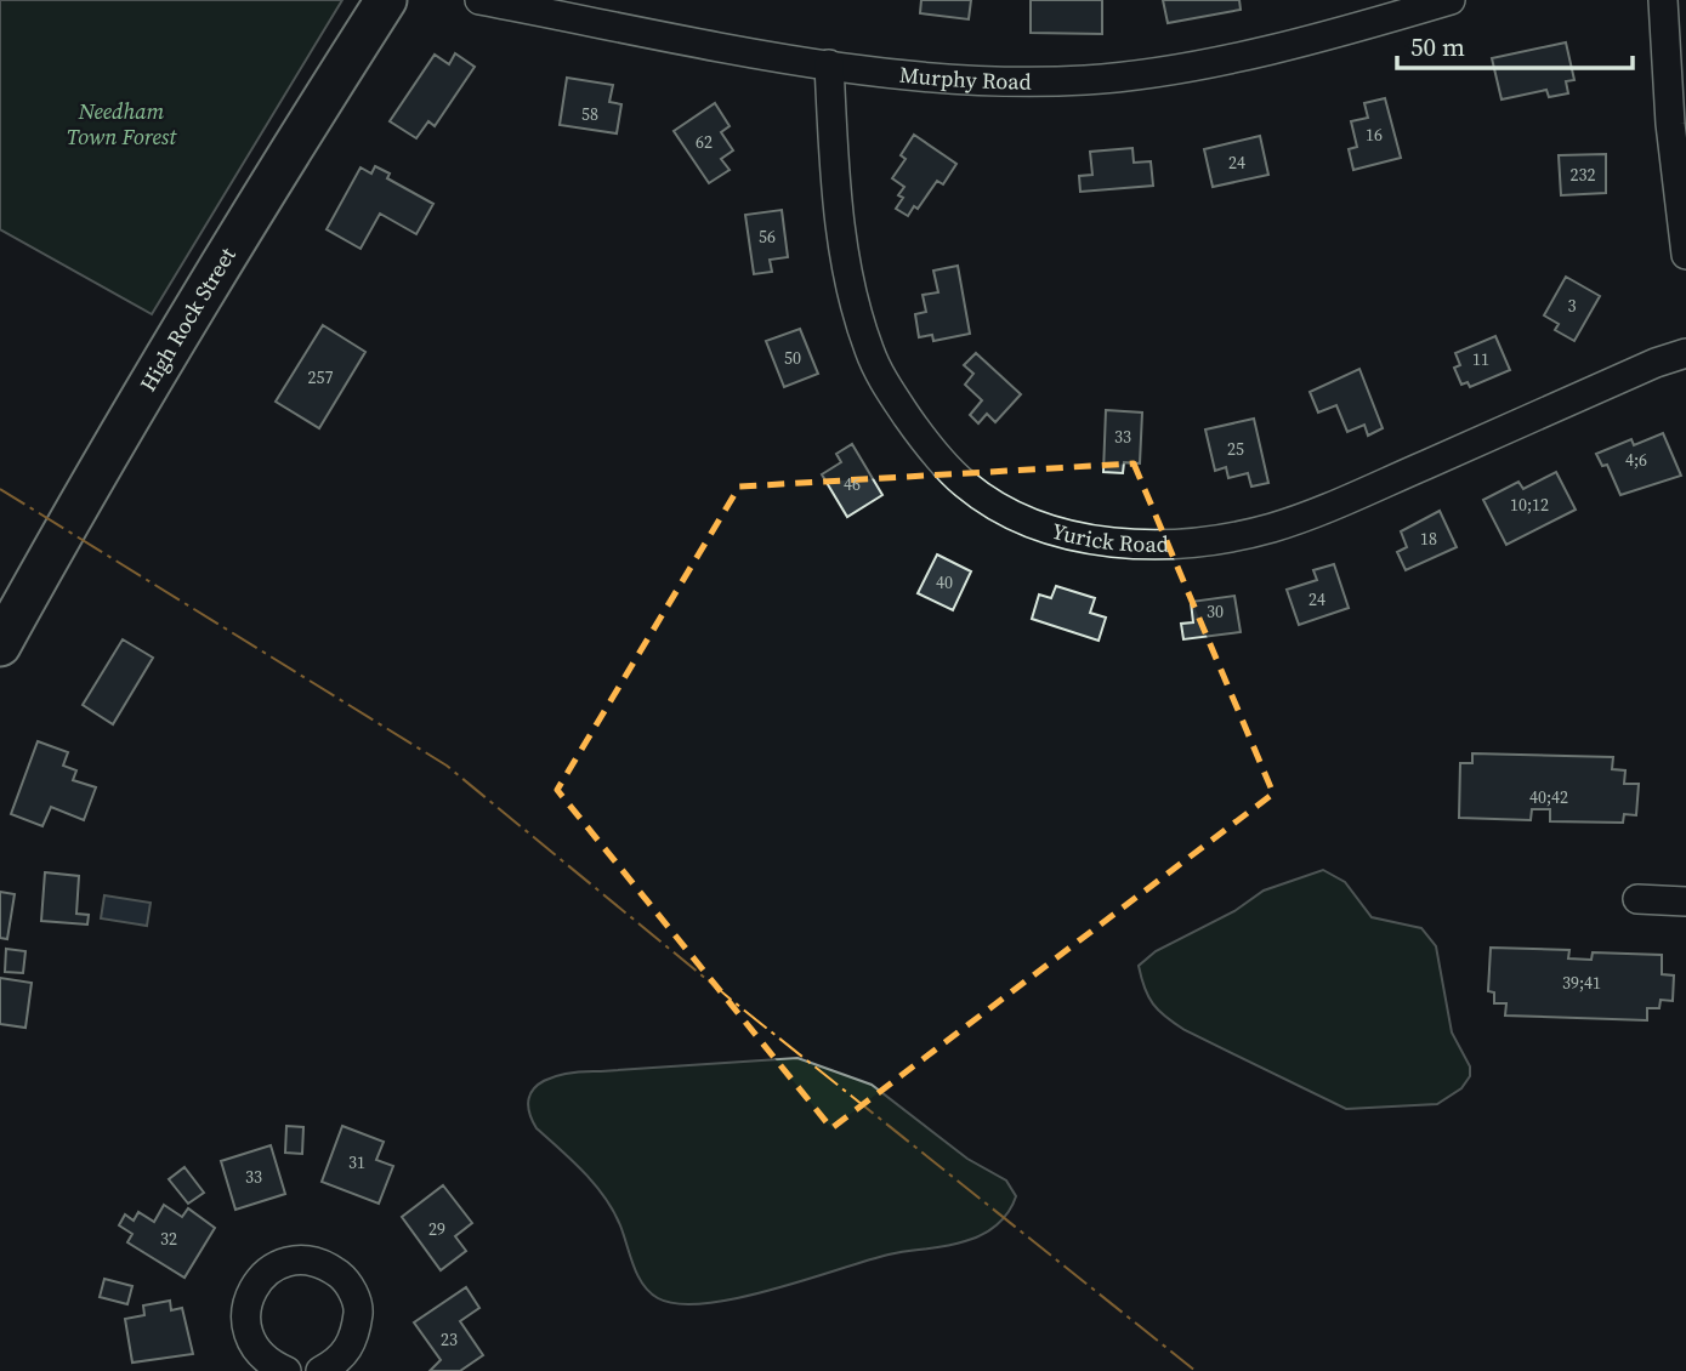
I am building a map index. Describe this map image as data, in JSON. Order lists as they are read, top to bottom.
{
  "streets": {
    "street": ["Murphy Road", "High Rock Street", "Yurick Road"]
  },
  "crossings": [
    ["Murphy Road", "Yurick Road"]
  ],
  "parks": ["Needham Town Forest"],
  "house_numbers": [
    "58",
    "16",
    "62",
    "24",
    "232",
    "56",
    "3",
    "50",
    "11",
    "257",
    "33",
    "25",
    "4;6",
    "46",
    "10;12",
    "18",
    "40",
    "24",
    "30",
    "40;42",
    "39;41",
    "31",
    "33",
    "29",
    "32",
    "23"
  ],
  "scale_bar": "50 m"
}
